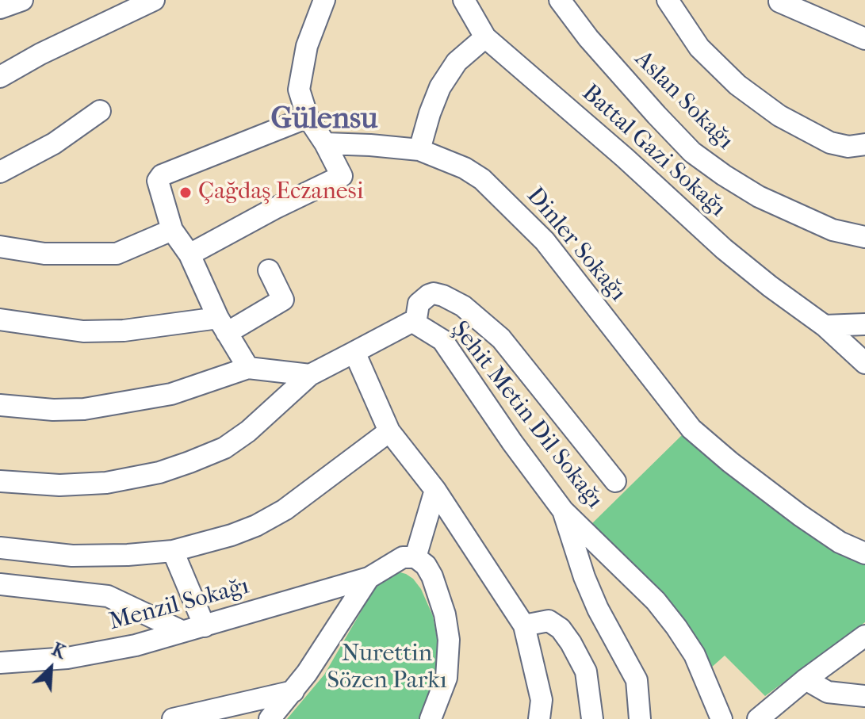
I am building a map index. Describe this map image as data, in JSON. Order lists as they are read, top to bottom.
{
  "streets": {
    "street": [
      "Aslan Sokağı",
      "Battal Gazi Sokağı",
      "Dinler Sokağı",
      "Şehit Metin Dil Sokağı",
      "Menzil Sokağı"
    ]
  },
  "districts": ["Gülensu"],
  "parks": ["Nurettin Sözen Parkı"],
  "places": ["Çağdaş Eczanesi"],
  "north": "top right"
}
